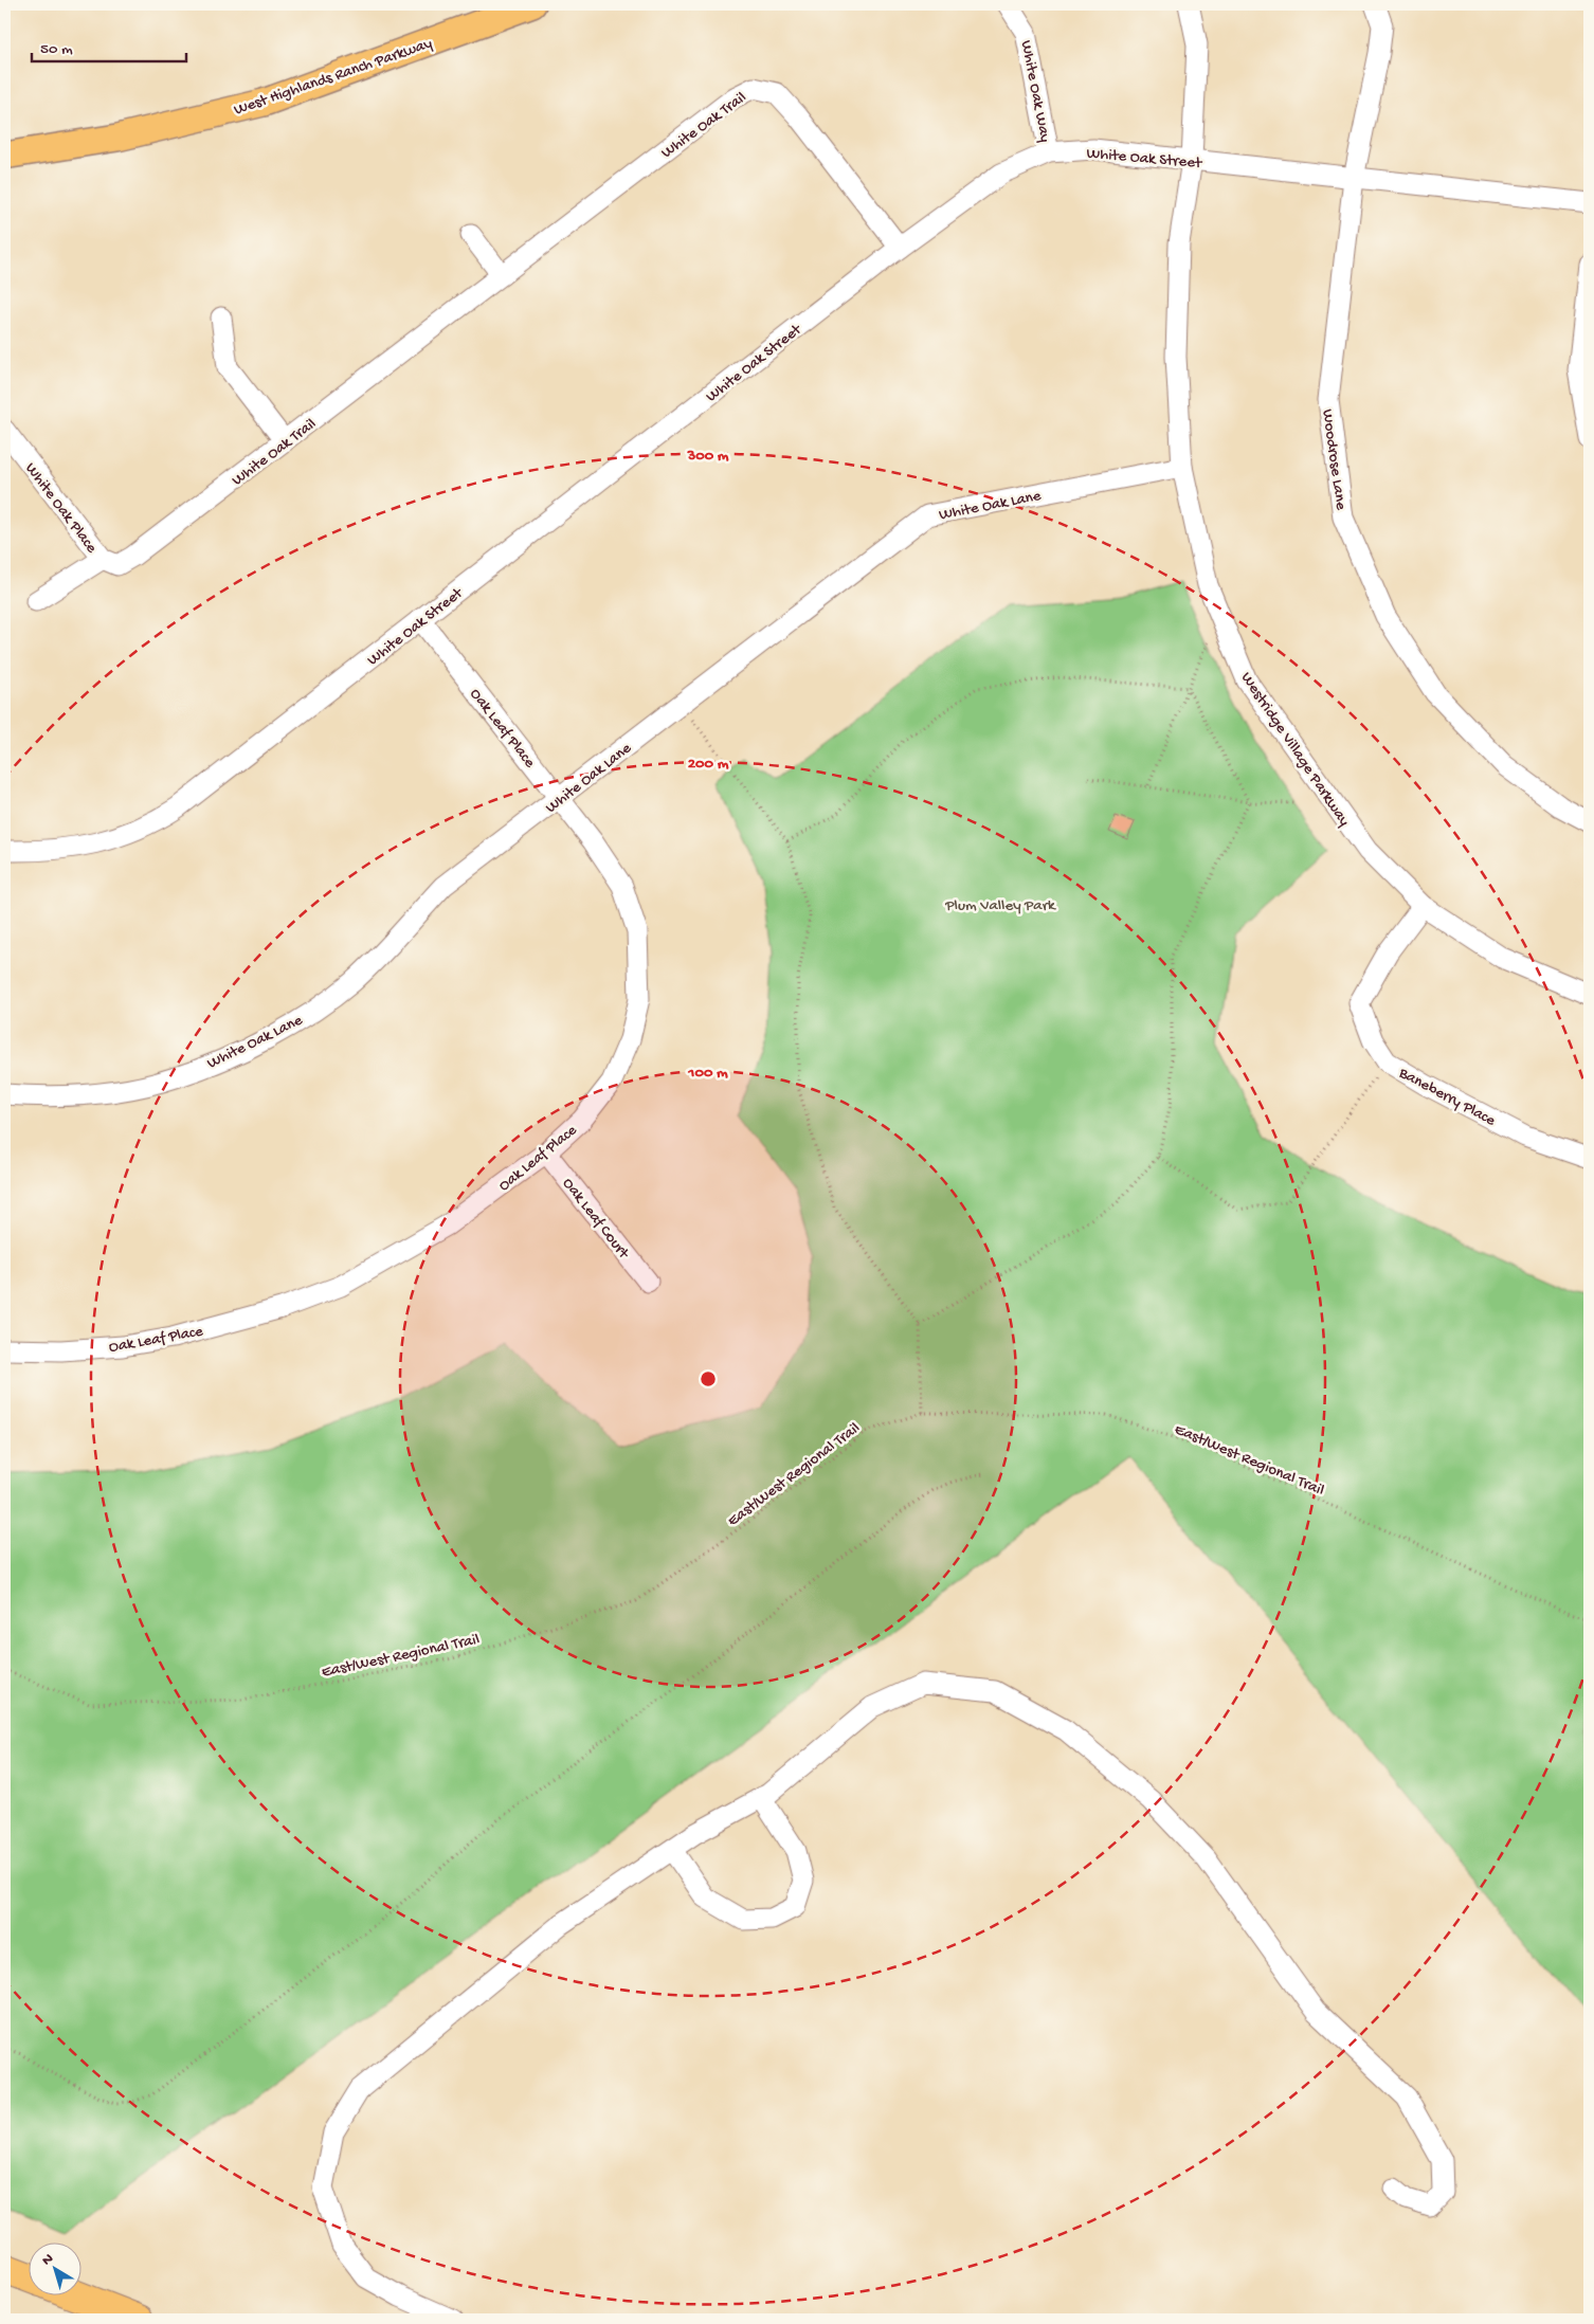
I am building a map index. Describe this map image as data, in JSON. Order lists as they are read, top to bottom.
{
  "streets": {
    "main road": ["West Highlands Ranch Parkway"],
    "street": [
      "White Oak Way",
      "White Oak Trail",
      "White Oak Street",
      "Woodrose Lane",
      "White Oak Lane",
      "White Oak Place",
      "Oak Leaf Place",
      "Westridge Village Parkway",
      "Baneberry Place",
      "Oak Leaf Court"
    ],
    "path": ["East/West Regional Trail"]
  },
  "crossings": [
    ["White Oak Way", "White Oak Street"],
    ["White Oak Trail", "White Oak Street"],
    ["White Oak Trail", "White Oak Place"],
    ["White Oak Street", "Woodrose Lane"],
    ["White Oak Street", "Oak Leaf Place"],
    ["White Oak Street", "Westridge Village Parkway"],
    ["White Oak Lane", "Oak Leaf Place"],
    ["White Oak Lane", "Westridge Village Parkway"],
    ["Oak Leaf Place", "Oak Leaf Court"],
    ["Westridge Village Parkway", "Baneberry Place"]
  ],
  "parks": ["Plum Valley Park"],
  "scale_bar": "50 m",
  "north": "top left",
  "rings": ["300 m", "200 m", "100 m"]
}
